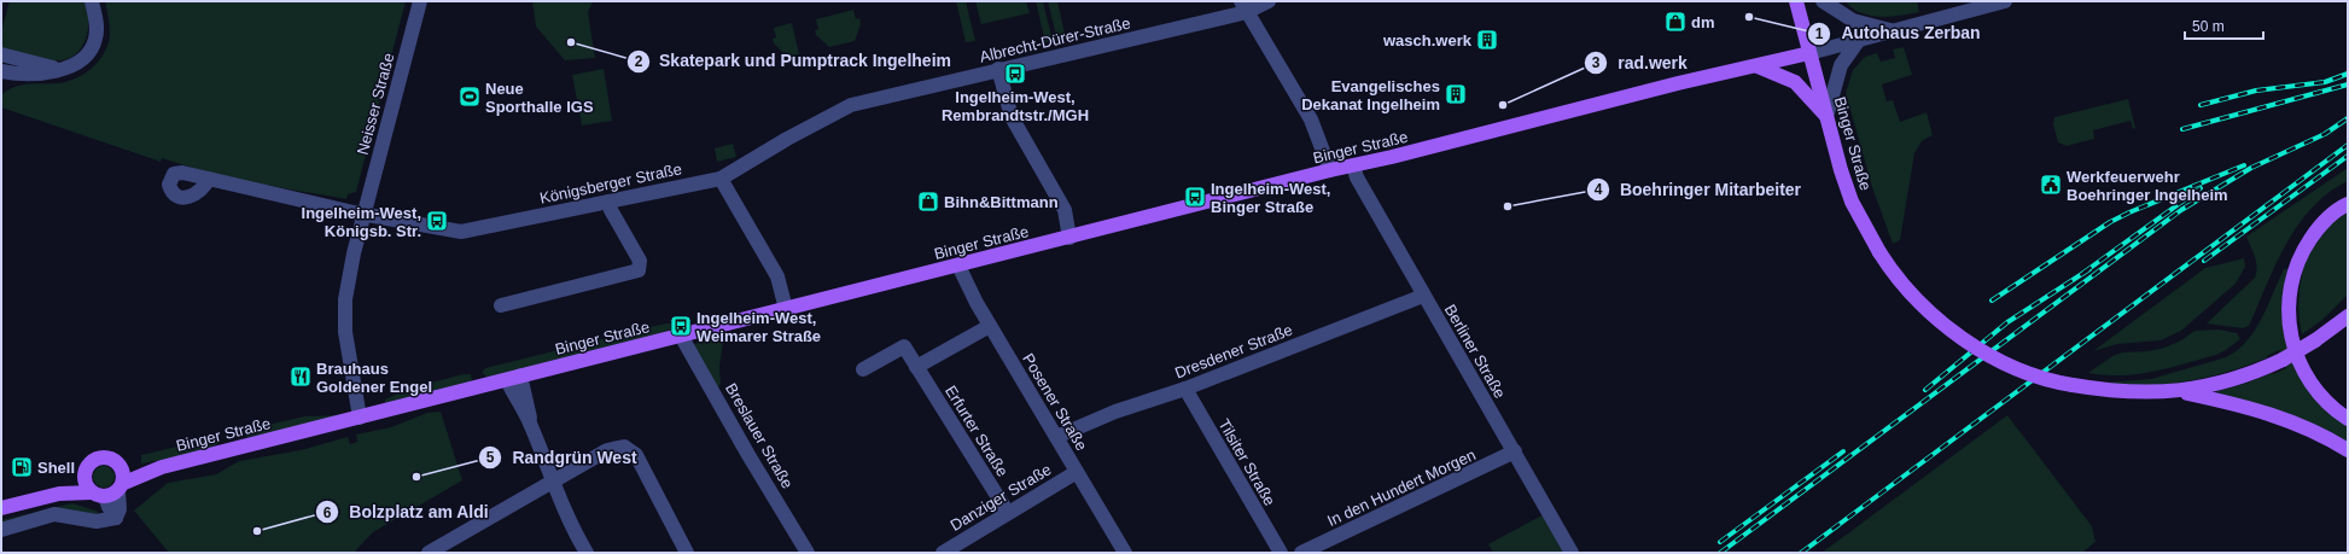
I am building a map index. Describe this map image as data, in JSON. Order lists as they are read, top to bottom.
{
  "streets": {
    "main road": ["Binger Straße"],
    "street": [
      "Albrecht-Dürer-Straße",
      "Neisser Straße",
      "Königsberger Straße",
      "Dresdener Straße",
      "Berliner Straße",
      "Posener Straße",
      "Erfurter Straße",
      "Breslauer Straße",
      "Tilsiter Straße",
      "In den Hundert Morgen",
      "Danziger Straße"
    ]
  },
  "crossings": [
    ["Albrecht-Dürer-Straße", "Königsberger Straße"],
    ["Neisser Straße", "Binger Straße"],
    ["Neisser Straße", "Königsberger Straße"],
    ["Binger Straße", "Berliner Straße"],
    ["Binger Straße", "Posener Straße"],
    ["Binger Straße", "Breslauer Straße"],
    ["Dresdener Straße", "Berliner Straße"],
    ["Dresdener Straße", "Posener Straße"],
    ["Dresdener Straße", "Tilsiter Straße"],
    ["Berliner Straße", "In den Hundert Morgen"],
    ["Posener Straße", "Danziger Straße"],
    ["Erfurter Straße", "Danziger Straße"]
  ],
  "places": {
    "other": [
      "Autohaus Zerban",
      "Skatepark und Pumptrack Ingelheim",
      "rad.werk",
      "Boehringer Mitarbeiter",
      "Randgrün West",
      "Bolzplatz am Aldi"
    ],
    "shop": ["dm", "Bihn&Bittmann"],
    "building": ["wasch.werk", "Evangelisches Dekanat Ingelheim"],
    "bus stop": [
      "Ingelheim-West, Rembrandtstr./MGH",
      "Ingelheim-West, Binger Straße",
      "Ingelheim-West, Königsb. Str.",
      "Ingelheim-West, Weimarer Straße"
    ],
    "sports": ["Neue Sporthalle IGS"],
    "public building": ["Werkfeuerwehr Boehringer Ingelheim"],
    "restaurant": ["Brauhaus Goldener Engel"],
    "fuel station": ["Shell"]
  },
  "scale_bar": "50 m"
}
